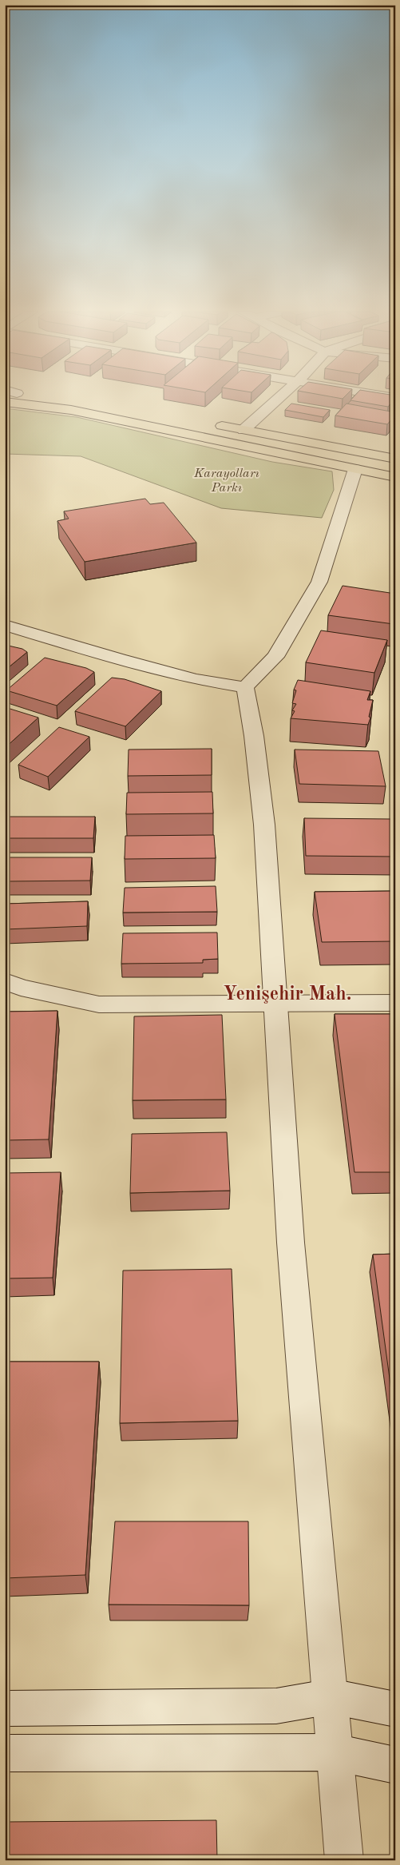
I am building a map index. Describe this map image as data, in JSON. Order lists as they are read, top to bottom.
{
  "districts": ["Yenişehir Mah."],
  "parks": ["Karayolları Parkı"]
}
